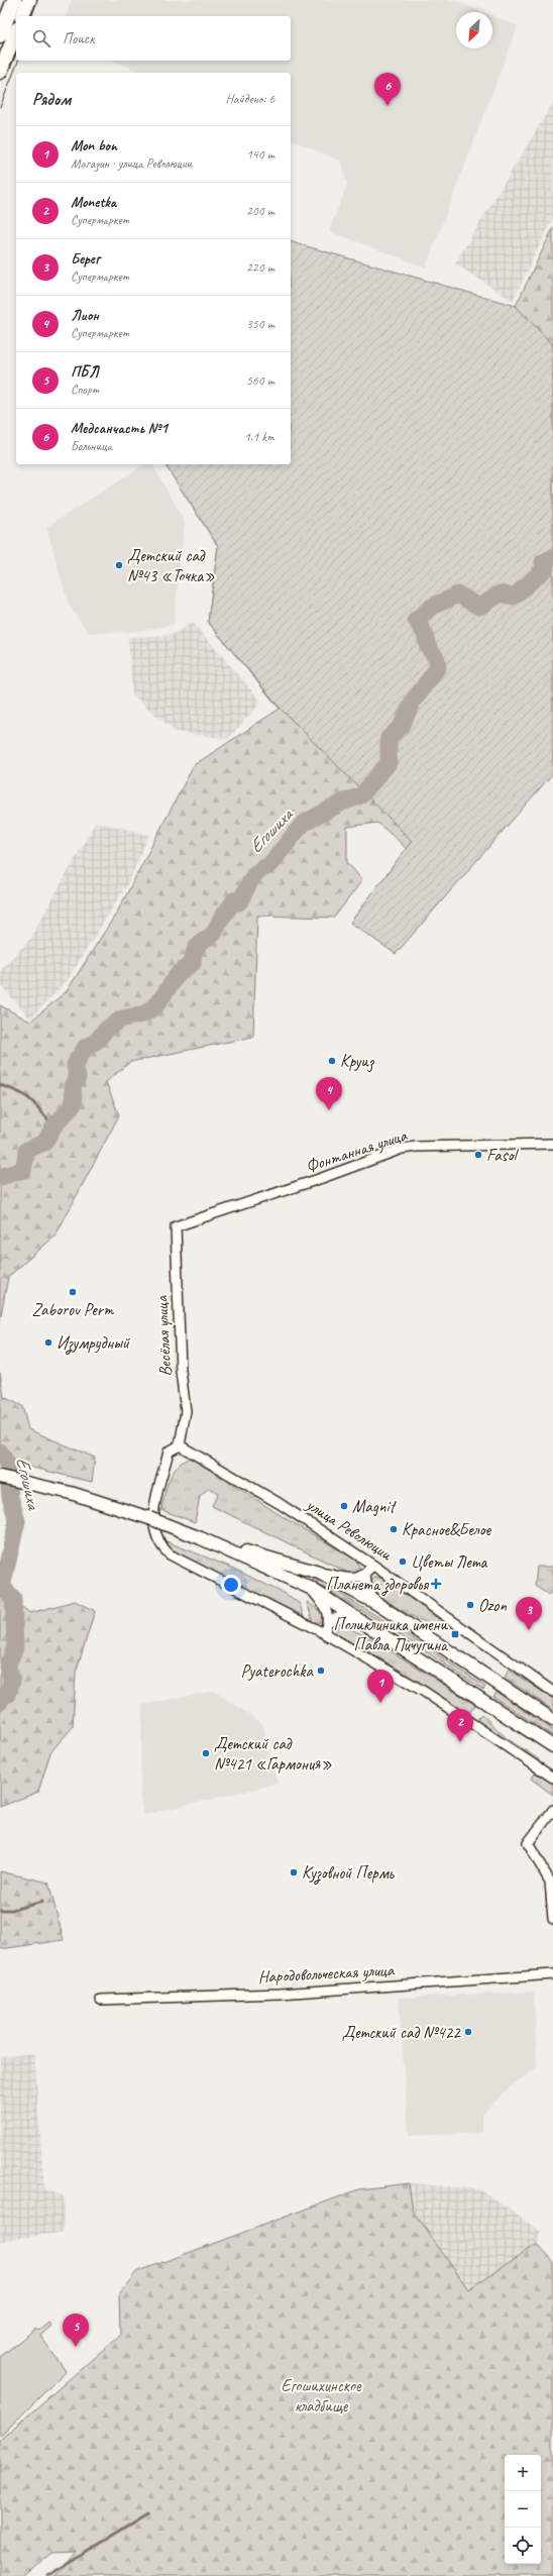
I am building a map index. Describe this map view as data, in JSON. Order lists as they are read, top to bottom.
{
  "streets": {
    "street": [
      "Фонтанная улица",
      "Весёлая улица",
      "улица Революции",
      "Народовольческая улица"
    ]
  },
  "crossings": [
    ["Фонтанная улица", "Весёлая улица"],
    ["Весёлая улица", "улица Революции"]
  ],
  "water": ["Егошиха"],
  "parks": ["Егошихинское кладбище"],
  "places": {
    "other": [
      "Детский сад №43 «Точка»",
      "Круиз",
      "Fasol",
      "Zaborov Perm",
      "Изумрудный",
      "Magnit",
      "Красное&Белое",
      "Цветы Лета",
      "Ozon",
      "Pyaterochka",
      "Детский сад №421 «Гармония»",
      "Кузовной Пермь",
      "Детский сад №422"
    ],
    "health": ["Планета здоровья"],
    "transit": ["Поликлиника имени Павла Пичугина"]
  },
  "north": "bottom left",
  "page": {
    "search": "Поиск",
    "pins": [
      "6",
      "4",
      "3",
      "1",
      "2",
      "5"
    ],
    "heading": ["Рядом", "Найдено: 6"],
    "list": [
      {
        "mark": "1",
        "name": "Mon bon",
        "note": "Магазин · улица Революции",
        "value": "140 m"
      },
      {
        "mark": "2",
        "name": "Monetka",
        "note": "Супермаркет",
        "value": "200 m"
      },
      {
        "mark": "3",
        "name": "Берег",
        "note": "Супермаркет",
        "value": "220 m"
      },
      {
        "mark": "4",
        "name": "Лион",
        "note": "Супермаркет",
        "value": "350 m"
      },
      {
        "mark": "5",
        "name": "ПБЛ",
        "note": "Спорт",
        "value": "560 m"
      },
      {
        "mark": "6",
        "name": "Медсанчасть №1",
        "note": "Больница",
        "value": "1.1 km"
      }
    ],
    "map_buttons": ["+", "−"]
  }
}
